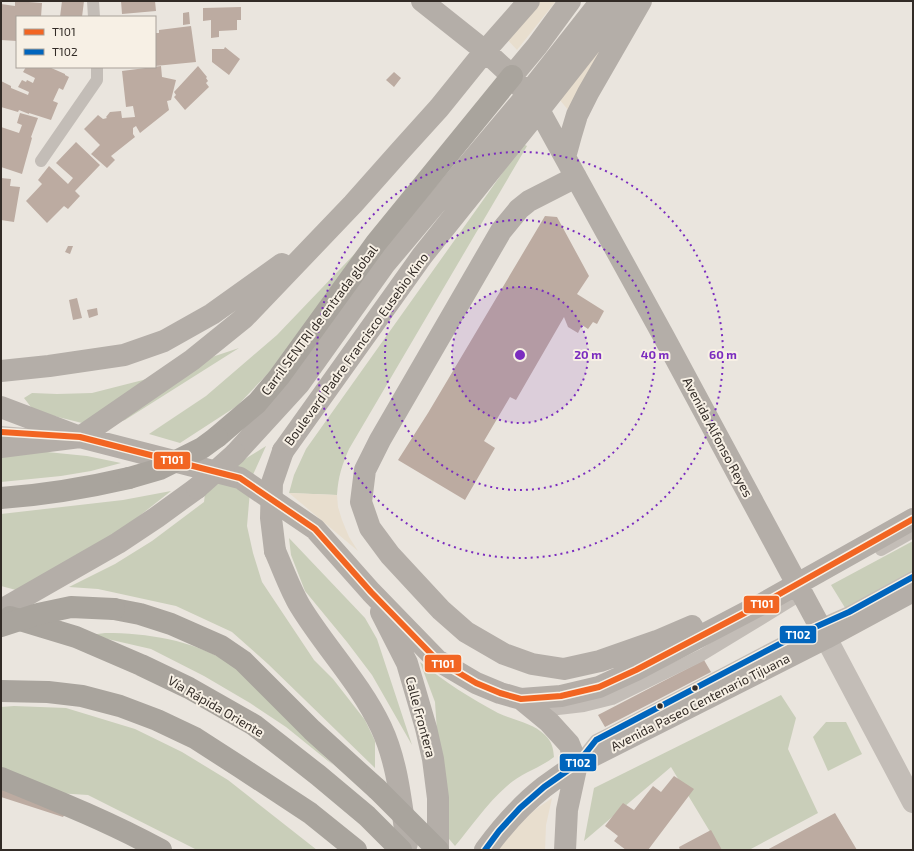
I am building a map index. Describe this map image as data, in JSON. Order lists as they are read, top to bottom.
{
  "streets": {
    "highway": ["Carril SENTRI de entrada global", "Vía Rápida Oriente"],
    "main road": [
      "Boulevard Padre Francisco Eusebio Kino",
      "Avenida Alfonso Reyes",
      "Avenida Paseo Centenario Tijuana",
      "Calle Frontera"
    ]
  },
  "crossings": [
    ["Carril SENTRI de entrada global", "Avenida Alfonso Reyes"],
    ["Boulevard Padre Francisco Eusebio Kino", "Avenida Alfonso Reyes"],
    ["Avenida Alfonso Reyes", "Avenida Paseo Centenario Tijuana"]
  ],
  "lines": ["transit line T101", "transit line T102"],
  "legend": ["T101", "T102"],
  "rings": ["20 m", "40 m", "60 m"]
}
